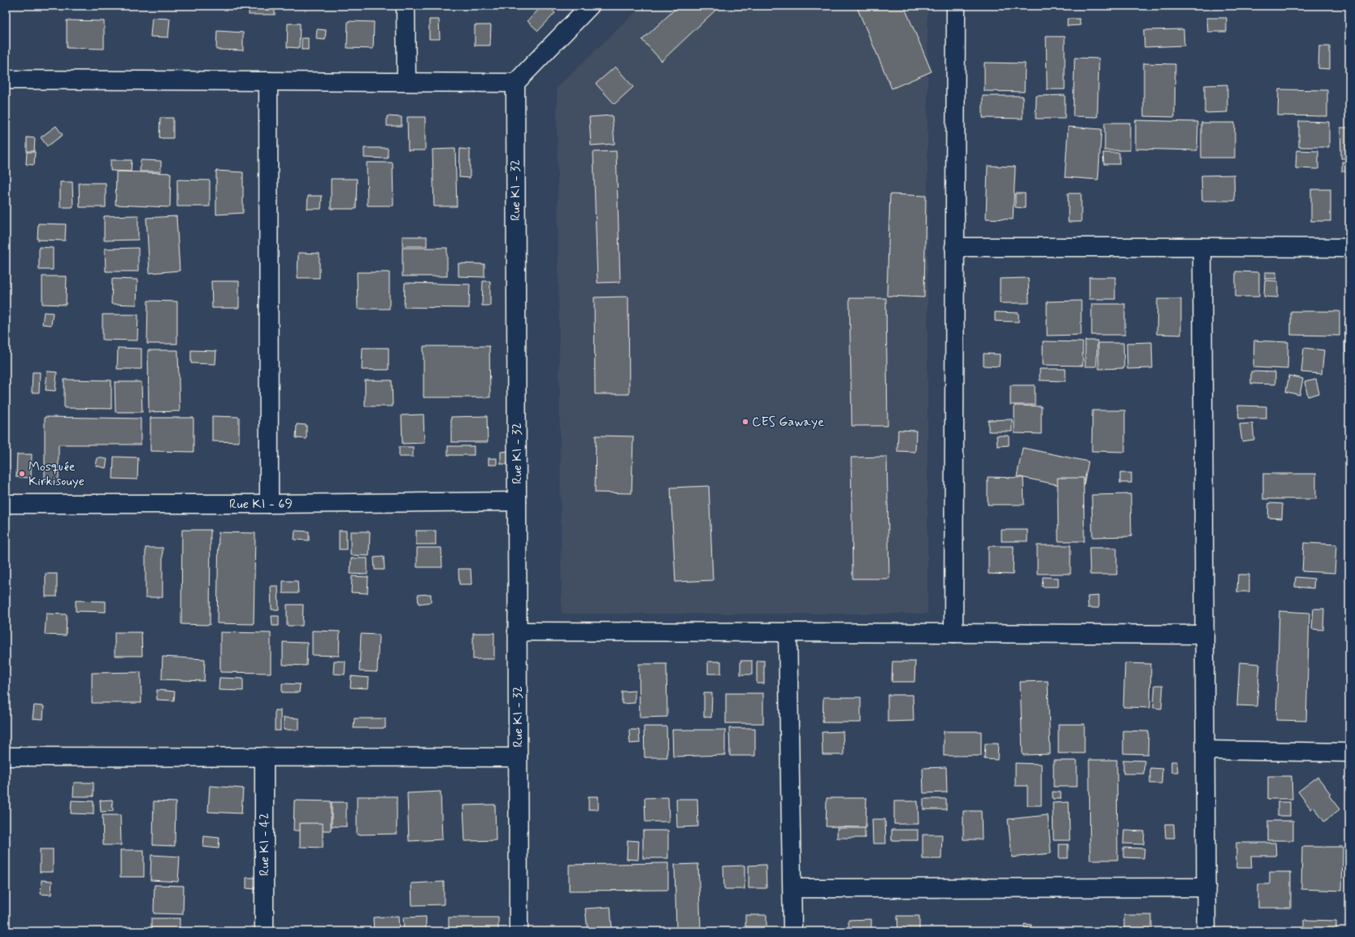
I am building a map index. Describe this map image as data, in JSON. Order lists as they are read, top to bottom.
{
  "streets": {
    "street": ["Rue KI - 32", "Rue KI - 69", "Rue KI - 42"]
  },
  "crossings": [
    ["Rue KI - 32", "Rue KI - 69"]
  ],
  "places": ["CES Gawaye", "Mosquée Kirkisouye"]
}
